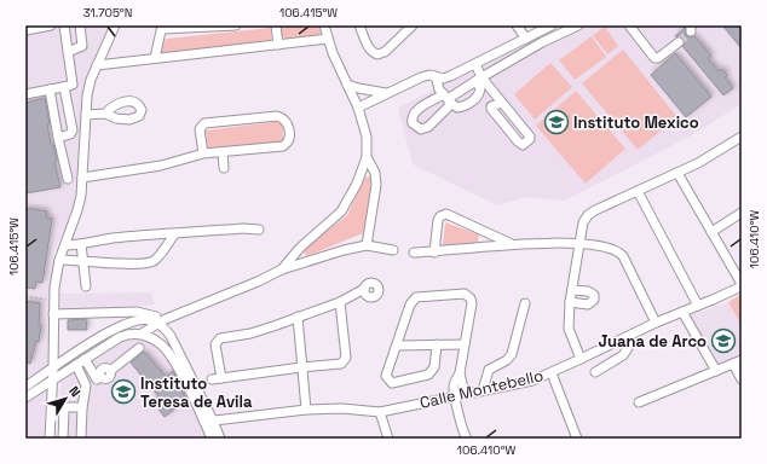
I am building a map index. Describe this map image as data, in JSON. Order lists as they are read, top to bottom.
{
  "streets": {
    "street": ["Calle Montebello"]
  },
  "places": {
    "school or university": ["Instituto Mexico", "Juana de Arco", "Instituto Teresa de Avila"]
  },
  "north": "top right",
  "coordinates": ["31.705°N", "106.415°W", "106.410°W"]
}
